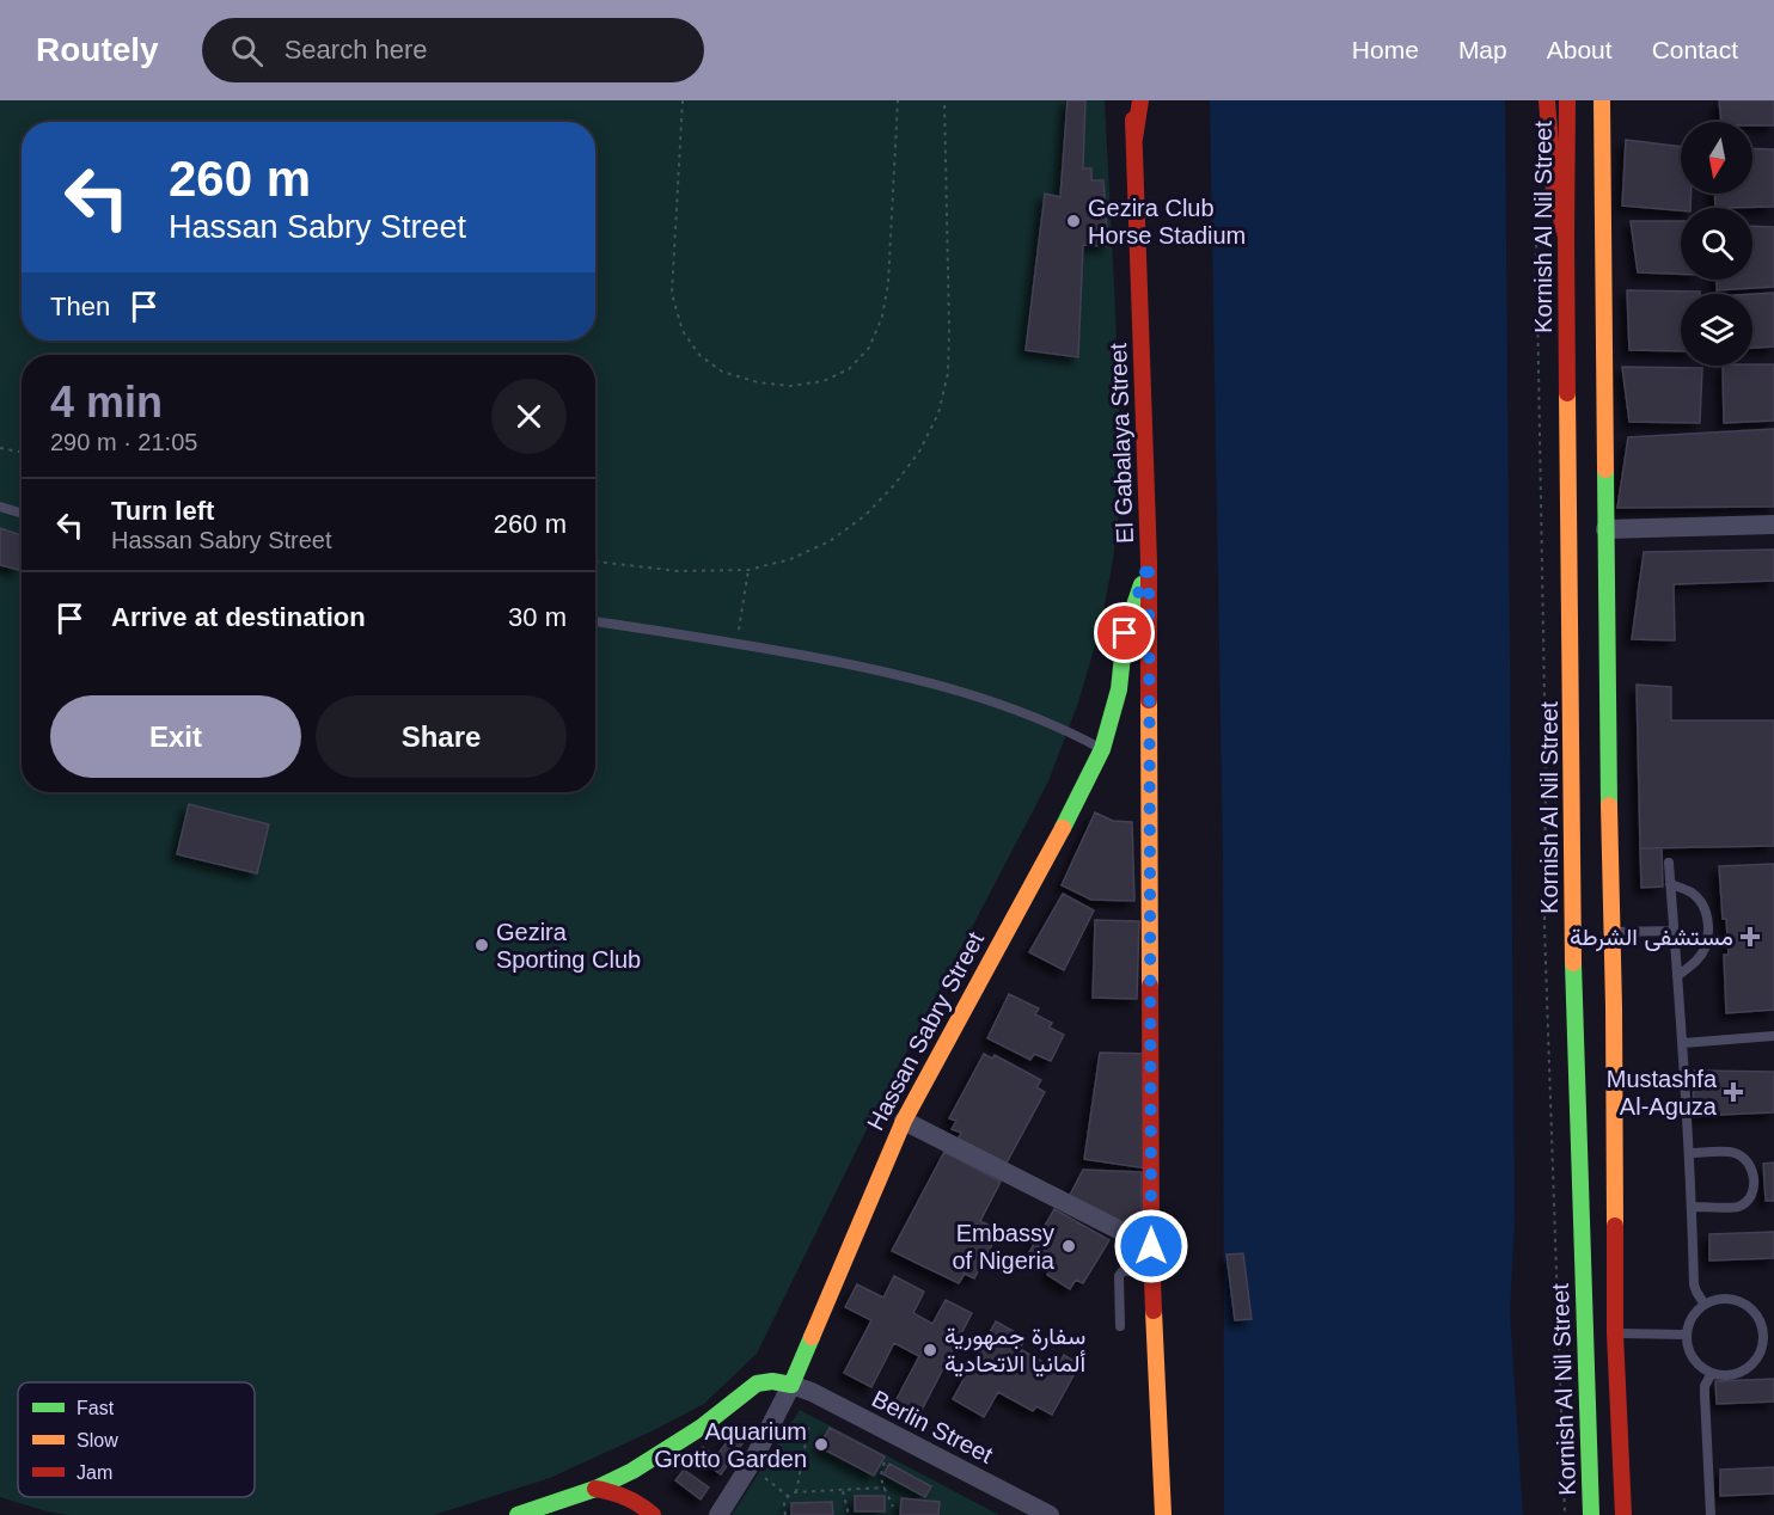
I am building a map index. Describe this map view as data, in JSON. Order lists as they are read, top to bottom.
{
  "streets": {
    "main road": ["Kornish Al Nil Street", "El Gabalaya Street", "Hassan Sabry Street"],
    "street": ["Berlin Street"]
  },
  "crossings": [
    ["El Gabalaya Street", "Hassan Sabry Street"],
    ["Hassan Sabry Street", "Berlin Street"]
  ],
  "places": {
    "other": [
      "Gezira Club Horse Stadium",
      "Gezira Sporting Club",
      "Embassy of Nigeria",
      "سفارة جمهورية ألمانيا الاتحادية",
      "Aquarium Grotto Garden"
    ],
    "health": ["مستشفى الشرطة", "Mustashfa Al-Aguza"]
  },
  "legend": ["Fast", "Slow", "Jam"],
  "north": "bottom",
  "page": {
    "header": "Routely",
    "search": "Search here",
    "nav": [
      "Home",
      "Map",
      "About",
      "Contact"
    ],
    "turn": ["260 m", "Hassan Sabry Street"],
    "then": "Then",
    "heading": ["4 min", "290 m · 21:05"],
    "list": [
      {
        "name": "Turn left",
        "note": "Hassan Sabry Street",
        "value": "260 m"
      },
      {
        "name": "Arrive at destination",
        "value": "30 m"
      }
    ],
    "buttons": ["Exit", "Share"]
  }
}
